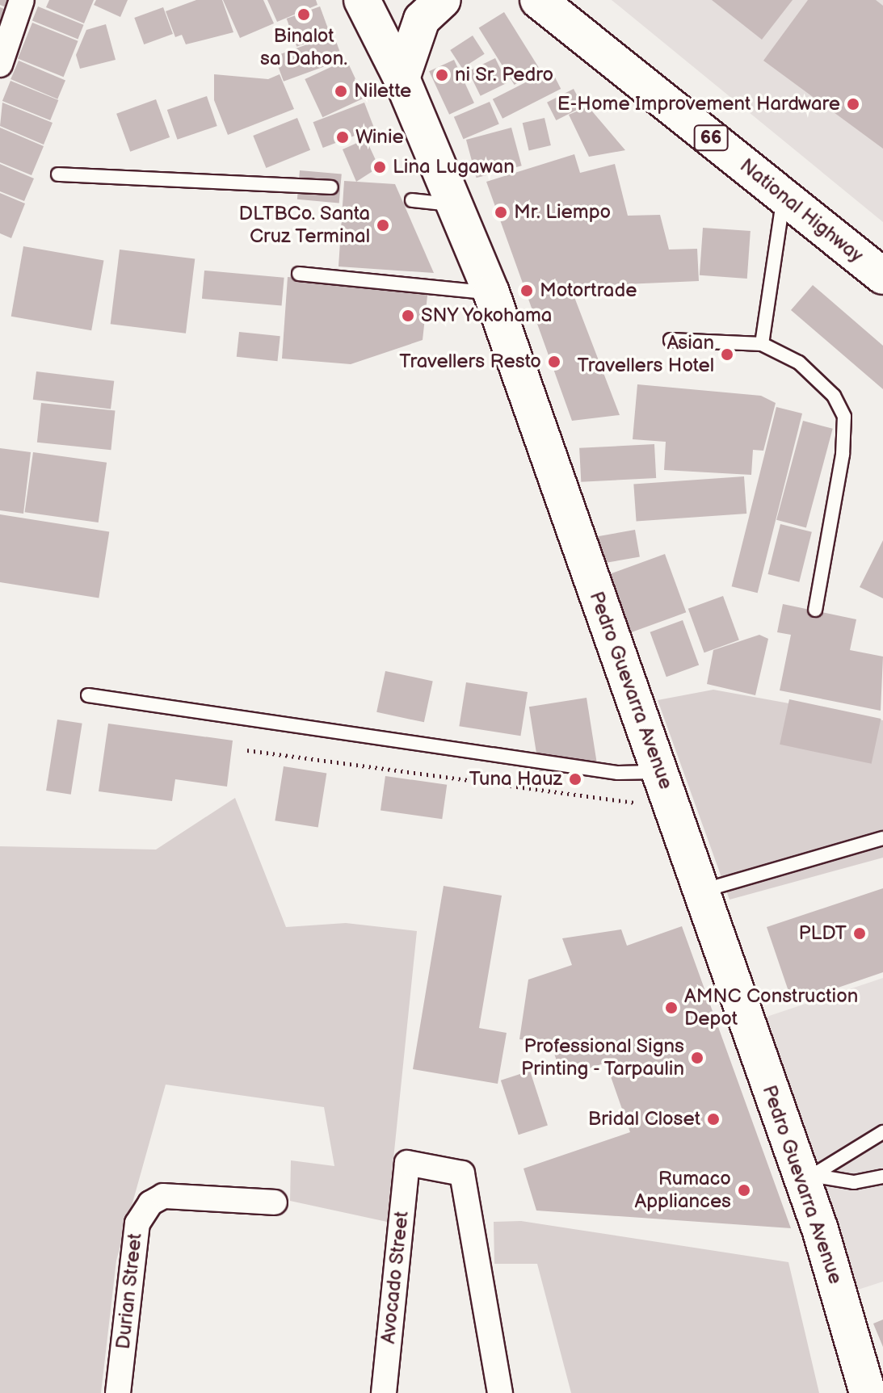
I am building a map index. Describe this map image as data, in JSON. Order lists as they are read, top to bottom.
{
  "streets": {
    "main road": ["66", "National Highway", "Pedro Guevarra Avenue"],
    "street": ["Avocado Street", "Durian Street"]
  },
  "places": [
    "Binalot sa Dahon.",
    "ni Sr. Pedro",
    "Nilette",
    "E-Home Improvement Hardware",
    "Winie",
    "Lina Lugawan",
    "Mr. Liempo",
    "DLTBCo. Santa Cruz Terminal",
    "Motortrade",
    "SNY Yokohama",
    "Asian Travellers Hotel",
    "Travellers Resto",
    "Tuna Hauz",
    "PLDT",
    "AMNC Construction Depot",
    "Professional Signs Printing - Tarpaulin",
    "Bridal Closet",
    "Rumaco Appliances"
  ]
}
